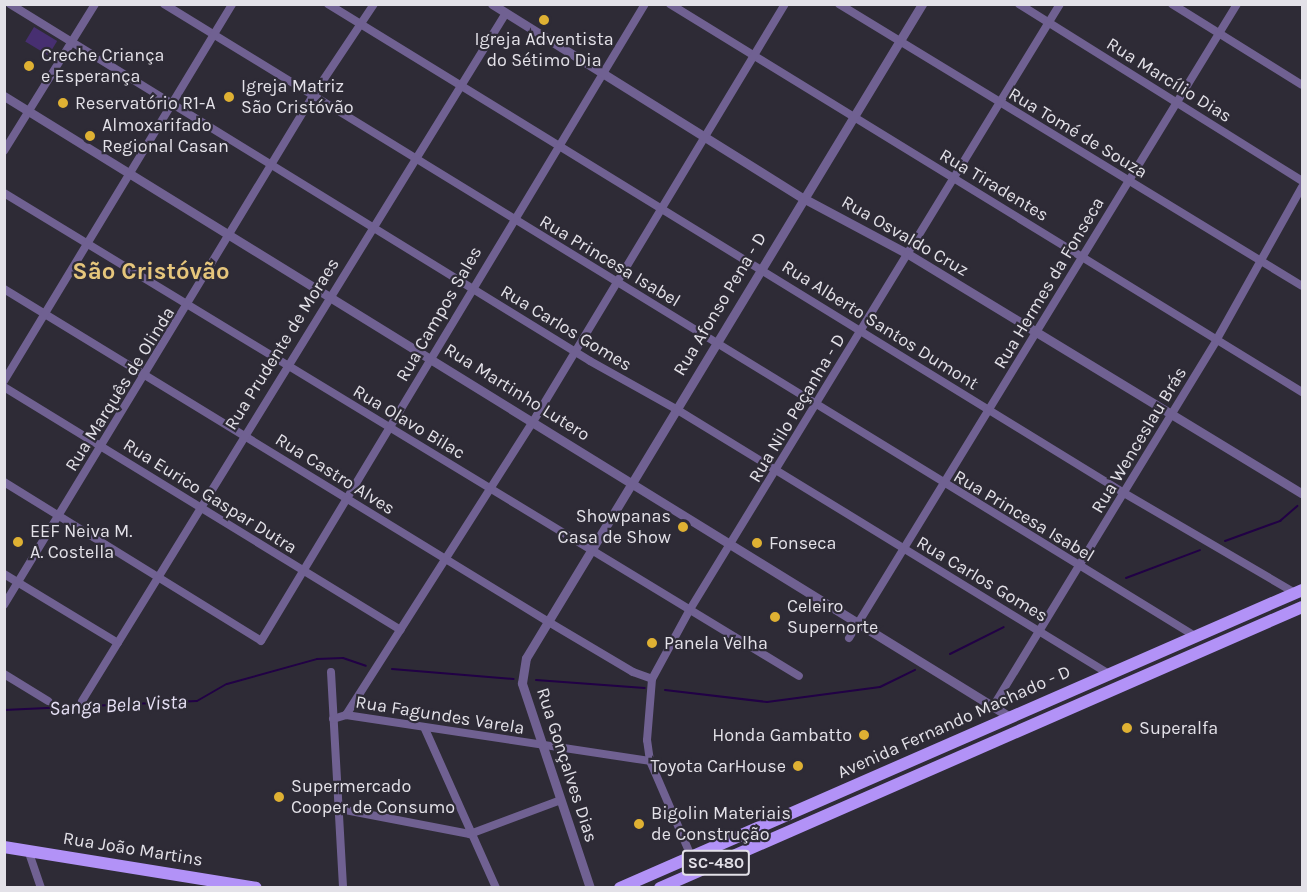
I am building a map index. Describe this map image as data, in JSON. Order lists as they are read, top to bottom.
{
  "streets": {
    "main road": ["Avenida Fernando Machado - D", "Rua João Martins", "SC-480"],
    "street": [
      "Rua Marcílio Dias",
      "Rua Tomé de Souza",
      "Rua Tiradentes",
      "Rua Osvaldo Cruz",
      "Rua Princesa Isabel",
      "Rua Hermes da Fonseca",
      "Rua Afonso Pena - D",
      "Rua Campos Sales",
      "Rua Alberto Santos Dumont",
      "Rua Carlos Gomes",
      "Rua Prudente de Moraes",
      "Rua Marquês de Olinda",
      "Rua Martinho Lutero",
      "Rua Nilo Peçanha - D",
      "Rua Olavo Bilac",
      "Rua Wenceslau Brás",
      "Rua Castro Alves",
      "Rua Eurico Gaspar Dutra",
      "Rua Fagundes Varela",
      "Rua Gonçalves Dias"
    ]
  },
  "crossings": [
    ["Rua Marcílio Dias", "Rua Hermes da Fonseca"],
    ["Rua Marcílio Dias", "Rua Nilo Peçanha - D"],
    ["Rua Tomé de Souza", "Rua Hermes da Fonseca"],
    ["Rua Tomé de Souza", "Rua Afonso Pena - D"],
    ["Rua Tomé de Souza", "Rua Nilo Peçanha - D"],
    ["Rua Tomé de Souza", "Rua Wenceslau Brás"],
    ["Rua Tiradentes", "Rua Hermes da Fonseca"],
    ["Rua Tiradentes", "Rua Afonso Pena - D"],
    ["Rua Tiradentes", "Rua Nilo Peçanha - D"],
    ["Rua Tiradentes", "Rua Wenceslau Brás"],
    ["Rua Osvaldo Cruz", "Rua Hermes da Fonseca"],
    ["Rua Osvaldo Cruz", "Rua Afonso Pena - D"],
    ["Rua Osvaldo Cruz", "Rua Campos Sales"],
    ["Rua Osvaldo Cruz", "Rua Prudente de Moraes"],
    ["Rua Osvaldo Cruz", "Rua Nilo Peçanha - D"],
    ["Rua Osvaldo Cruz", "Rua Wenceslau Brás"],
    ["Rua Princesa Isabel", "Rua Hermes da Fonseca"],
    ["Rua Princesa Isabel", "Rua Afonso Pena - D"],
    ["Rua Princesa Isabel", "Rua Campos Sales"],
    ["Rua Princesa Isabel", "Rua Prudente de Moraes"],
    ["Rua Princesa Isabel", "Rua Marquês de Olinda"],
    ["Rua Princesa Isabel", "Rua Nilo Peçanha - D"],
    ["Rua Princesa Isabel", "Rua Wenceslau Brás"],
    ["Rua Princesa Isabel", "Avenida Fernando Machado - D"],
    ["Rua Hermes da Fonseca", "Rua Alberto Santos Dumont"],
    ["Rua Hermes da Fonseca", "Rua Carlos Gomes"],
    ["Rua Hermes da Fonseca", "Rua Martinho Lutero"],
    ["Rua Afonso Pena - D", "Rua Alberto Santos Dumont"],
    ["Rua Afonso Pena - D", "Rua Carlos Gomes"],
    ["Rua Afonso Pena - D", "Rua Martinho Lutero"],
    ["Rua Afonso Pena - D", "Rua Olavo Bilac"],
    ["Rua Afonso Pena - D", "Rua Castro Alves"],
    ["Rua Afonso Pena - D", "Rua Gonçalves Dias"],
    ["Rua Campos Sales", "Rua Alberto Santos Dumont"],
    ["Rua Campos Sales", "Rua Carlos Gomes"],
    ["Rua Campos Sales", "Rua Prudente de Moraes"],
    ["Rua Campos Sales", "Rua Martinho Lutero"],
    ["Rua Campos Sales", "Rua Olavo Bilac"],
    ["Rua Campos Sales", "Rua Castro Alves"],
    ["Rua Campos Sales", "Rua Eurico Gaspar Dutra"],
    ["Rua Alberto Santos Dumont", "Rua Prudente de Moraes"],
    ["Rua Alberto Santos Dumont", "Rua Marquês de Olinda"],
    ["Rua Alberto Santos Dumont", "Rua Nilo Peçanha - D"],
    ["Rua Alberto Santos Dumont", "Rua Wenceslau Brás"],
    ["Rua Alberto Santos Dumont", "Avenida Fernando Machado - D"],
    ["Rua Carlos Gomes", "Rua Prudente de Moraes"],
    ["Rua Carlos Gomes", "Rua Marquês de Olinda"],
    ["Rua Carlos Gomes", "Rua Nilo Peçanha - D"],
    ["Rua Carlos Gomes", "Rua Wenceslau Brás"],
    ["Rua Carlos Gomes", "Avenida Fernando Machado - D"],
    ["Rua Prudente de Moraes", "Rua Martinho Lutero"],
    ["Rua Prudente de Moraes", "Rua Olavo Bilac"],
    ["Rua Prudente de Moraes", "Rua Castro Alves"],
    ["Rua Prudente de Moraes", "Rua Eurico Gaspar Dutra"],
    ["Rua Marquês de Olinda", "Rua Martinho Lutero"],
    ["Rua Marquês de Olinda", "Rua Olavo Bilac"],
    ["Rua Marquês de Olinda", "Rua Castro Alves"],
    ["Rua Marquês de Olinda", "Rua Eurico Gaspar Dutra"],
    ["Rua Martinho Lutero", "Rua Nilo Peçanha - D"],
    ["Rua Martinho Lutero", "Rua Wenceslau Brás"],
    ["Rua Martinho Lutero", "Avenida Fernando Machado - D"],
    ["Rua Nilo Peçanha - D", "Rua Olavo Bilac"],
    ["Rua Nilo Peçanha - D", "Rua Castro Alves"],
    ["Rua Castro Alves", "Rua Gonçalves Dias"],
    ["Rua Fagundes Varela", "Rua Gonçalves Dias"]
  ],
  "districts": ["São Cristóvão"],
  "water": ["Sanga Bela Vista"],
  "places": [
    "Igreja Adventista do Sétimo Dia",
    "Creche Criança e Esperança",
    "Igreja Matriz São Cristóvão",
    "Reservatório R1-A",
    "Almoxarifado Regional Casan",
    "Showpanas Casa de Show",
    "EEF Neiva M. A. Costella",
    "Fonseca",
    "Celeiro Supernorte",
    "Panela Velha",
    "Superalfa",
    "Honda Gambatto",
    "Toyota CarHouse",
    "Supermercado Cooper de Consumo",
    "Bigolin Materiais de Construção"
  ]
}
